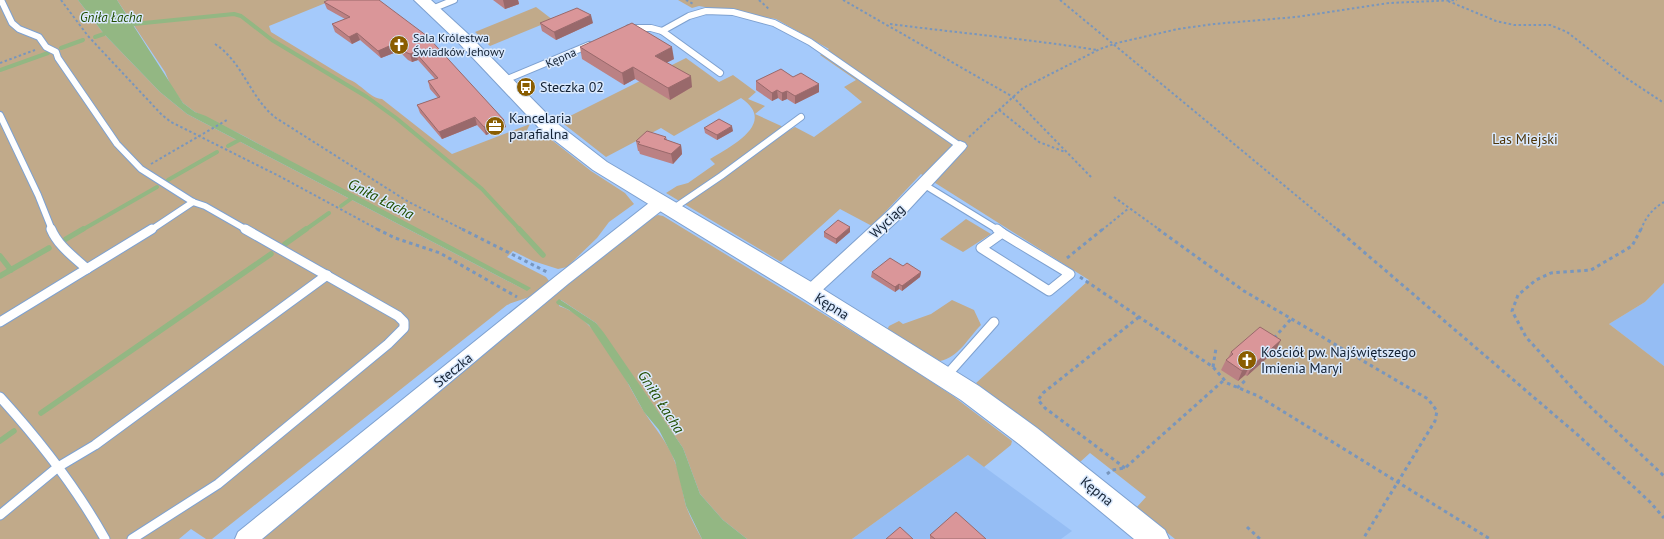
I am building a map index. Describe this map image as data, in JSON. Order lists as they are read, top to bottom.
{
  "streets": {
    "street": ["Kępna", "Wyciąg", "Steczka"]
  },
  "crossings": [
    ["Kępna", "Wyciąg"],
    ["Kępna", "Steczka"]
  ],
  "water": ["Gniła Łacha"],
  "parks": ["Las Miejski"],
  "places": {
    "church": ["Sala Królestwa Świadków Jehowy", "Kościół pw. Najświętszego Imienia Maryi"],
    "bus stop": ["Steczka 02"],
    "office": ["Kancelaria parafialna"]
  }
}
